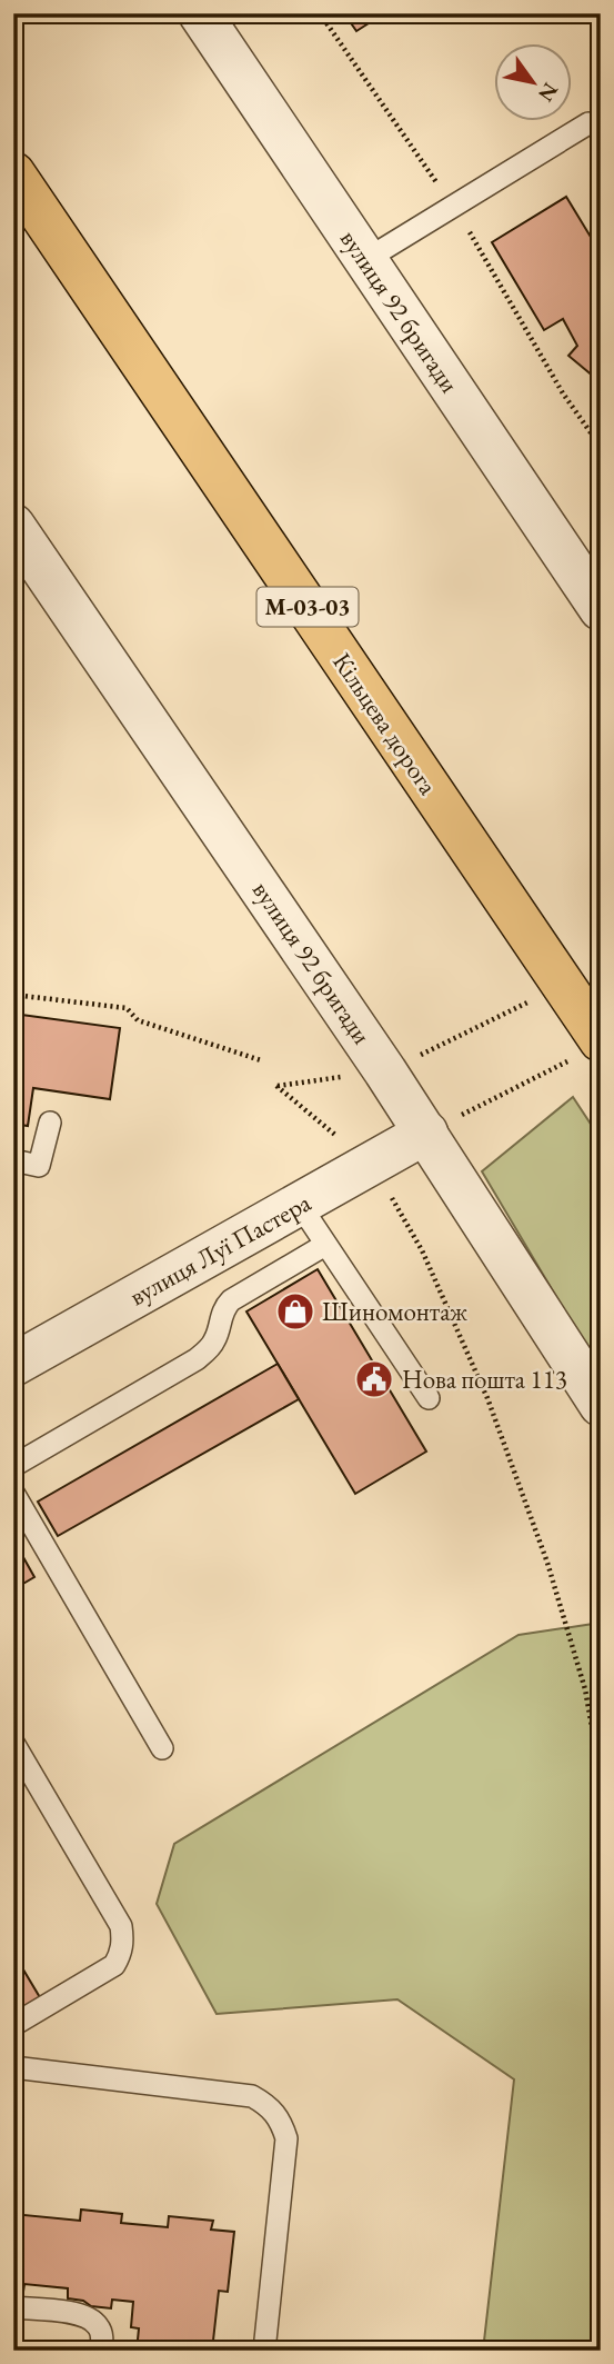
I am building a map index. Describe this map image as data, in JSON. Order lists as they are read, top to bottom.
{
  "streets": {
    "highway": ["М-03-03", "Кільцева дорога"],
    "street": ["вулиця 92 бригади", "вулиця Луї Пастера"]
  },
  "crossings": [
    ["вулиця 92 бригади", "вулиця Луї Пастера"]
  ],
  "places": {
    "shop": ["Шиномонтаж"],
    "public building": ["Нова пошта 113"]
  },
  "north": "bottom right"
}
